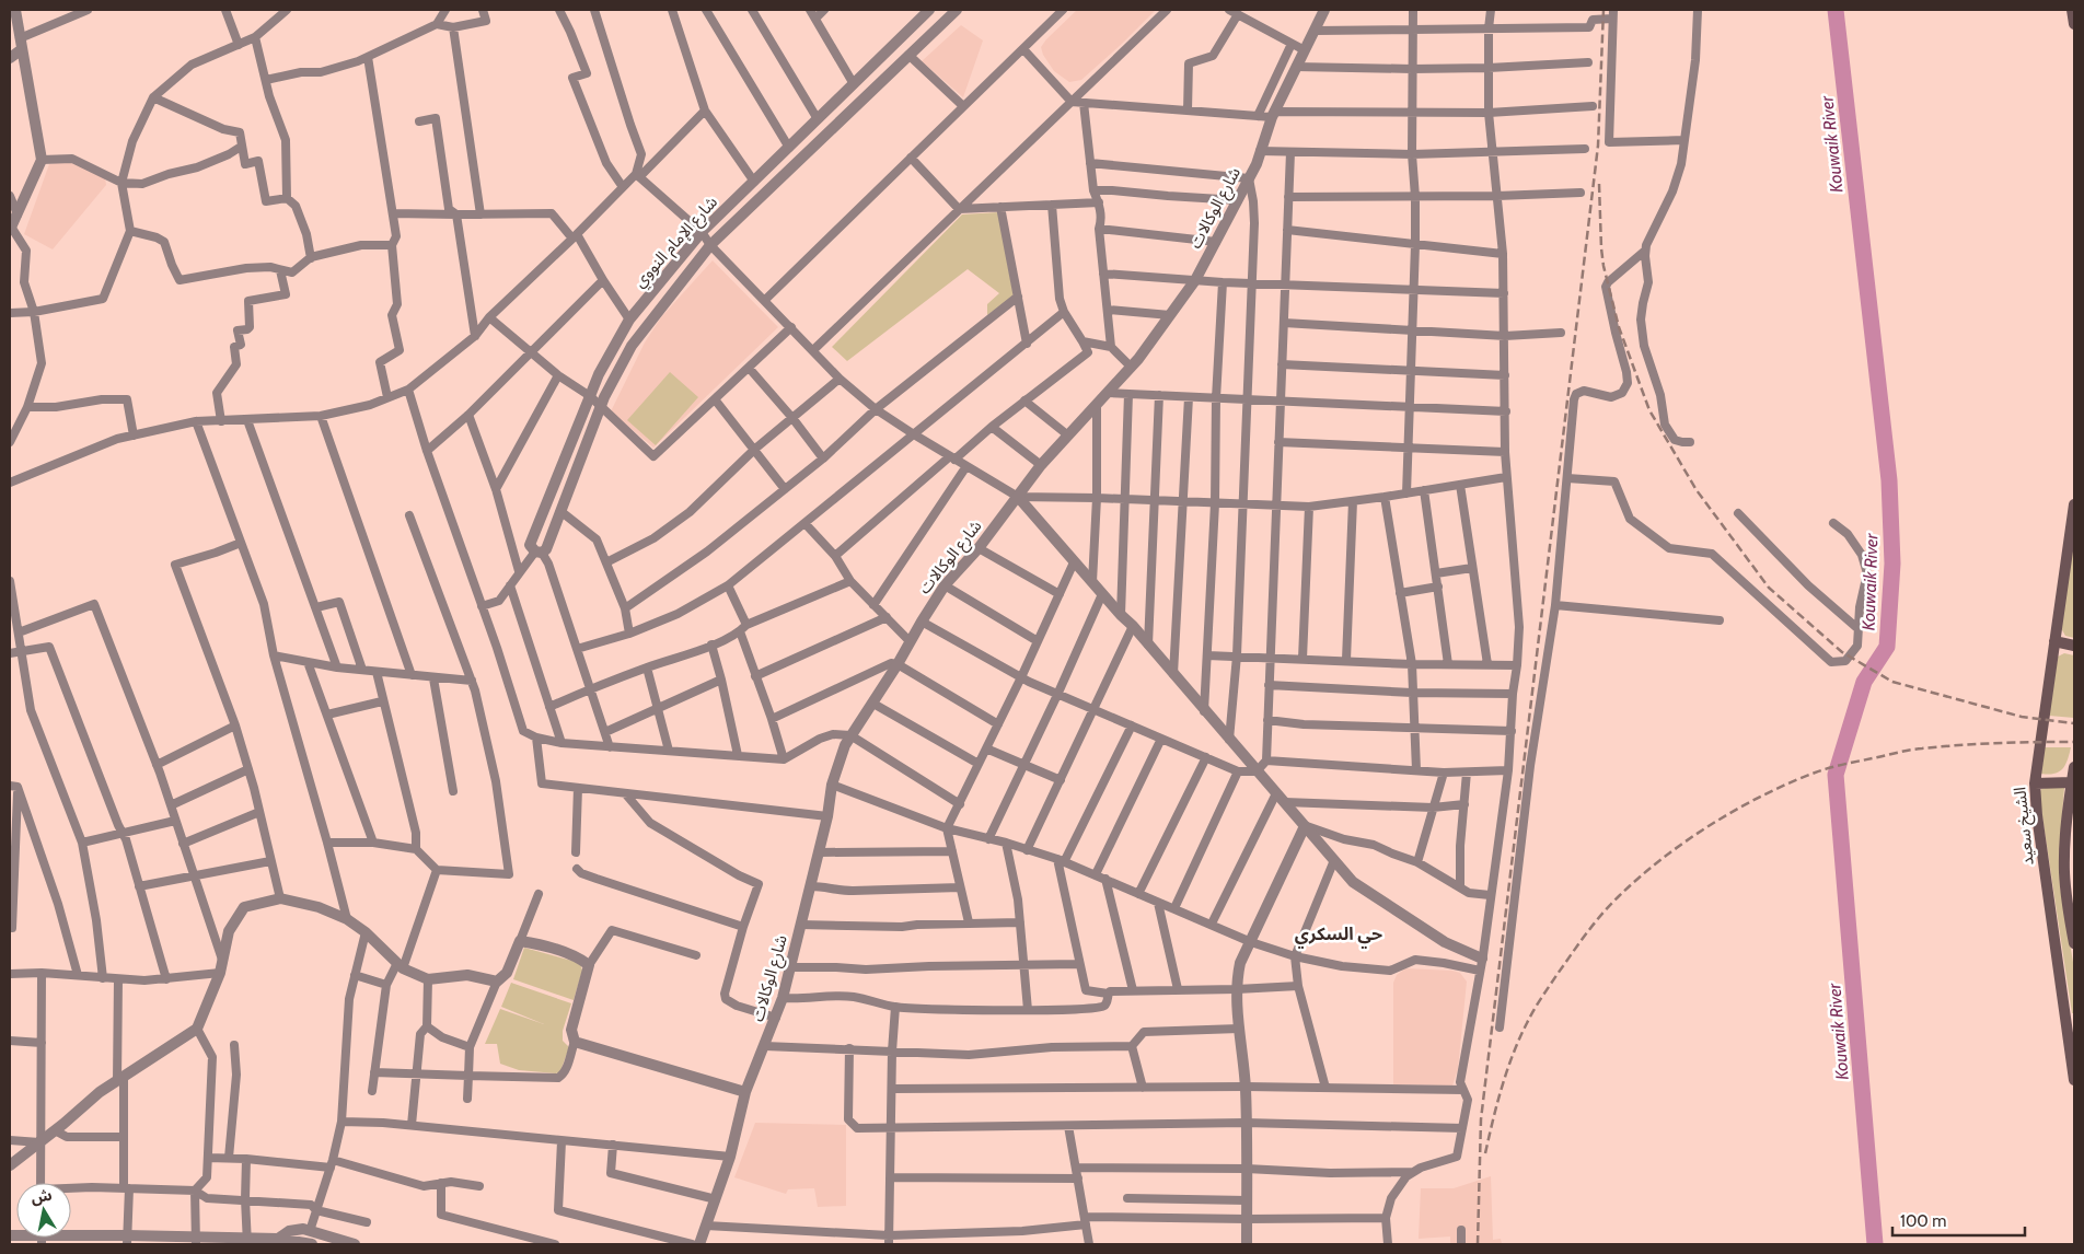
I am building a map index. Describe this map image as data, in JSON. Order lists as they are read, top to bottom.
{
  "streets": {
    "main road": ["الشيخ سعيد"],
    "street": ["شارع الوكالات", "شارع الإمام النووي"]
  },
  "districts": ["حي السكري"],
  "water": ["Kouwaik River"],
  "scale_bar": "100 m",
  "north": "top"
}
